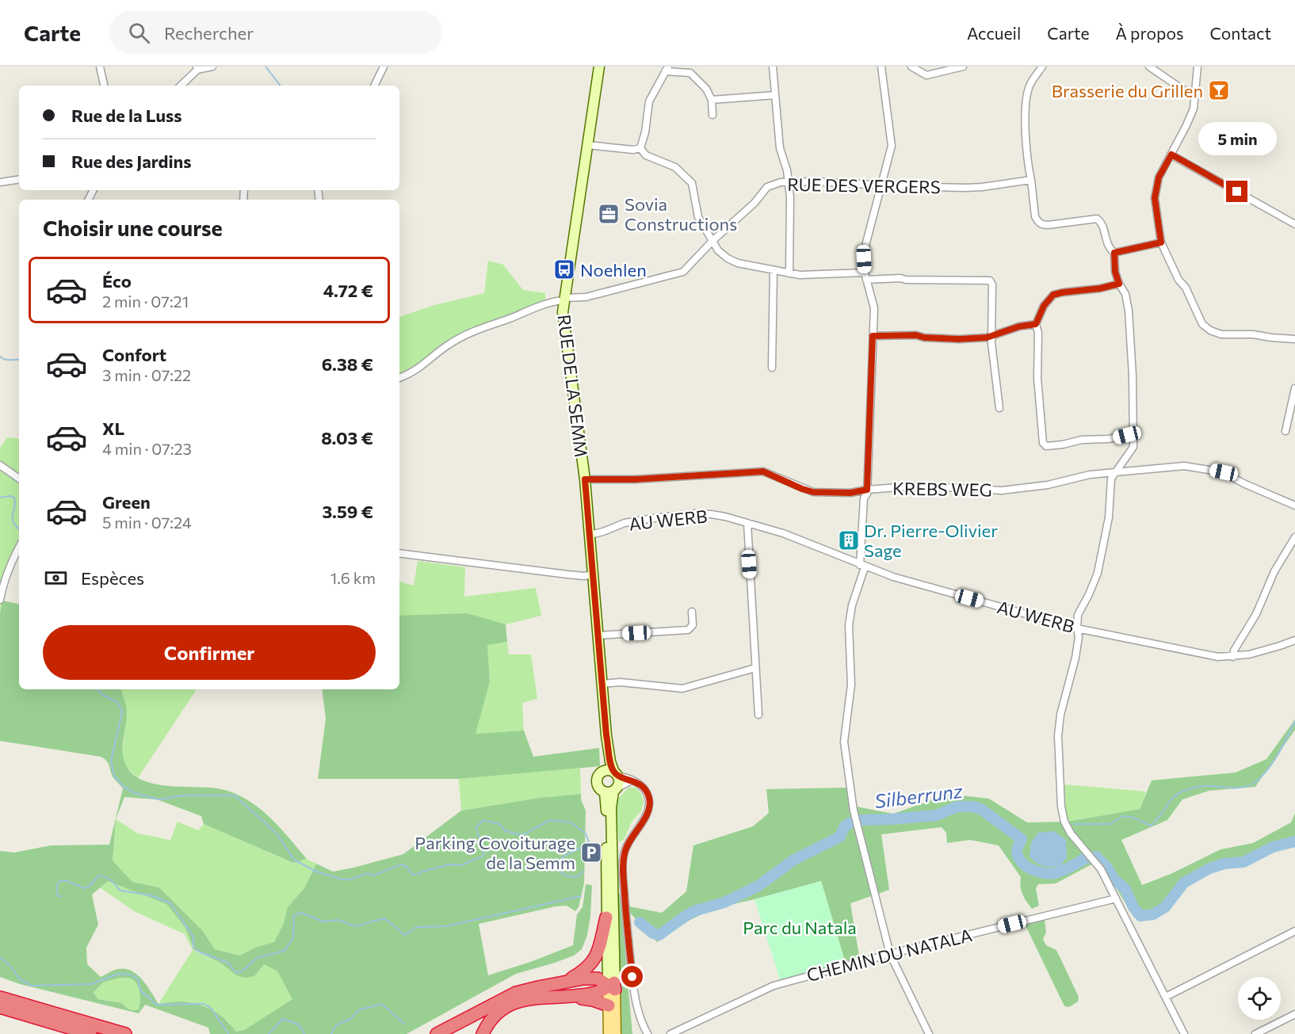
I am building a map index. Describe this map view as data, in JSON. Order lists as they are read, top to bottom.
{
  "streets": {
    "main road": ["RUE DE LA SEMM"],
    "street": [
      "RUE DES VERGERS",
      "KREBS WEG",
      "AU WERB",
      "CHEMIN DU NATALA"
    ]
  },
  "crossings": [
    ["RUE DES VERGERS", "RUE DE LA SEMM"],
    ["RUE DE LA SEMM", "KREBS WEG"],
    ["RUE DE LA SEMM", "AU WERB"]
  ],
  "water": ["Silberrunz"],
  "parks": ["Parc du Natala"],
  "places": {
    "bar": ["Brasserie du Grillen"],
    "office": ["Sovia Constructions"],
    "bus stop": ["Noehlen"],
    "building": ["Dr. Pierre-Olivier Sage"],
    "parking": ["Parking Covoiturage de la Semm"]
  },
  "page": {
    "header": "Carte",
    "search": "Rechercher",
    "nav": [
      "Accueil",
      "Carte",
      "À propos",
      "Contact"
    ],
    "banner": ["Rue de la Luss", "Rue des Jardins"],
    "bubble": "5 min",
    "heading": "Choisir une course",
    "list": [
      {
        "name": "Éco",
        "note": "2 min · 07:21",
        "value": "4.72 €"
      },
      {
        "name": "Confort",
        "note": "3 min · 07:22",
        "value": "6.38 €"
      },
      {
        "name": "XL",
        "note": "4 min · 07:23",
        "value": "8.03 €"
      },
      {
        "name": "Green",
        "note": "5 min · 07:24",
        "value": "3.59 €"
      }
    ],
    "pay": ["Espèces", "1.6 km"],
    "buttons": "Confirmer"
  }
}
